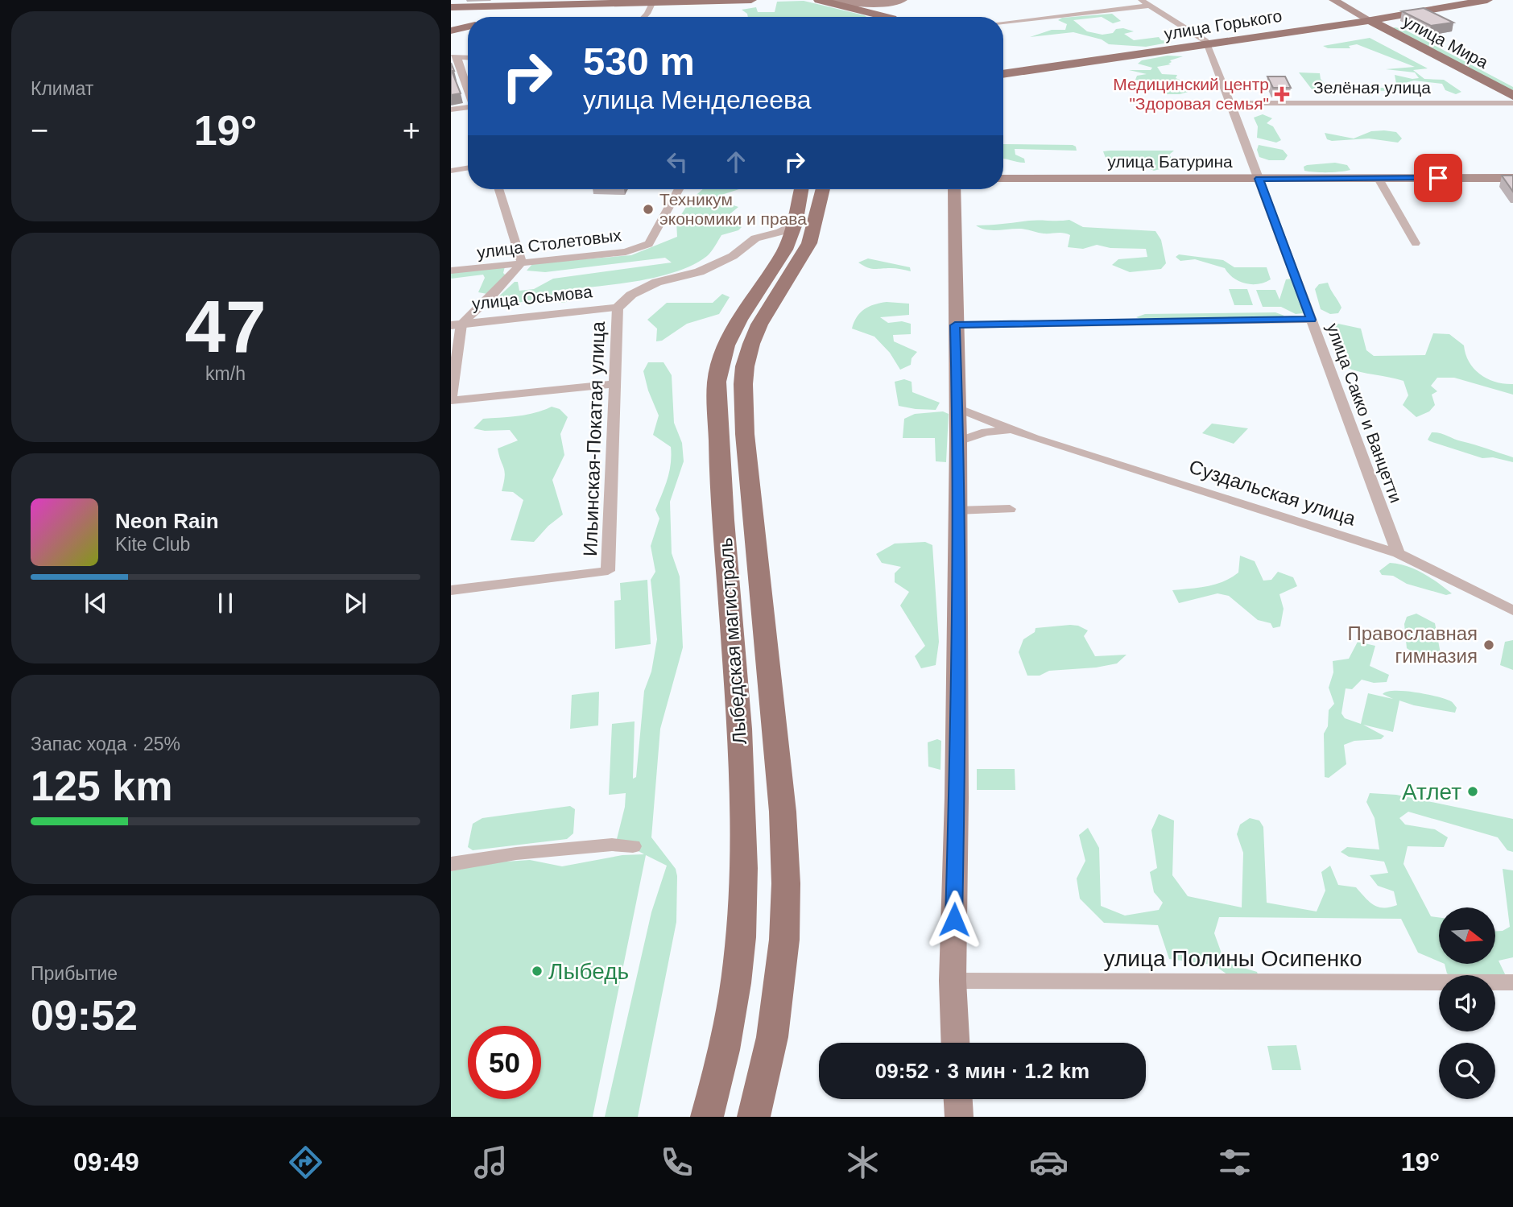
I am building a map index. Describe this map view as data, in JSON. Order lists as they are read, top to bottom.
{
  "streets": {
    "main road": [
      "улица Горького",
      "улица Мира",
      "улица Батурина",
      "Лыбедская магистраль"
    ],
    "street": [
      "Зелёная улица",
      "улица Столетовых",
      "улица Осьмова",
      "улица Сакко и Ванцетти",
      "Ильинская-Покатая улица",
      "Суздальская улица",
      "улица Полины Осипенко"
    ]
  },
  "crossings": [
    ["улица Горького", "улица Мира"],
    ["улица Горького", "улица Сакко и Ванцетти"],
    ["Зелёная улица", "улица Сакко и Ванцетти"],
    ["улица Батурина", "улица Сакко и Ванцетти"],
    ["улица Осьмова", "Ильинская-Покатая улица"],
    ["улица Сакко и Ванцетти", "Суздальская улица"]
  ],
  "places": {
    "health": ["Медицинский центр \"Здоровая семья\""],
    "other": [
      "Техникум экономики и права",
      "Православная гимназия",
      "Атлет",
      "Лыбедь"
    ]
  },
  "north": "right",
  "page": {
    "tile": [
      "Климат",
      ["47", "km/h"],
      ["Запас хода · 25%", "125 km"],
      ["Прибытие", "09:52"]
    ],
    "turn": ["530 m", "улица Менделеева"],
    "heat": ["−", "19°", "+"],
    "song": ["Neon Rain", "Kite Club"],
    "limit": "50",
    "trip": "09:52 · 3 мин · 1.2 km",
    "tabs": ["09:49", "19°"]
  }
}
